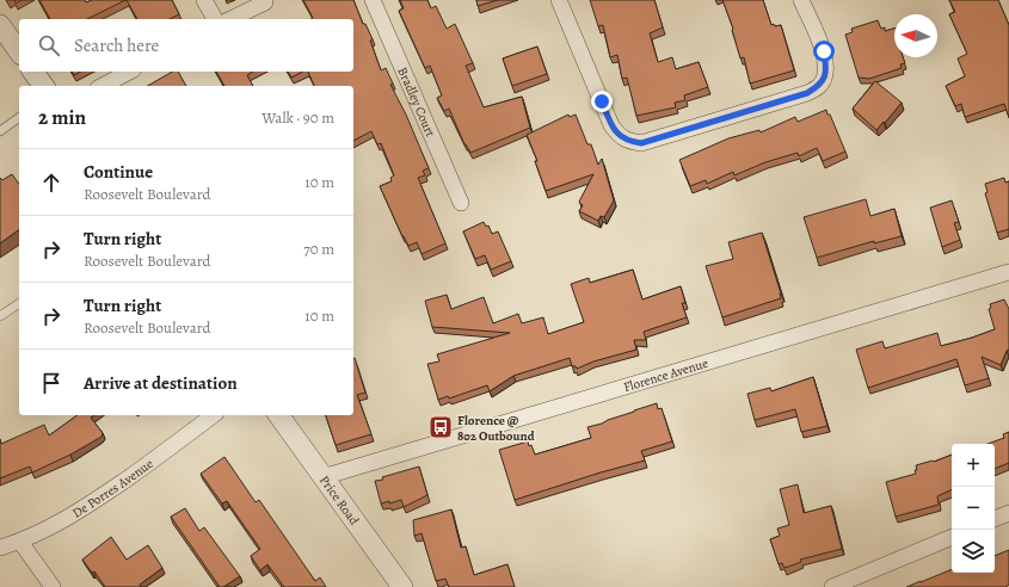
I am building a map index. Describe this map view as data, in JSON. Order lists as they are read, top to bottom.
{
  "streets": {
    "street": [
      "Bradley Court",
      "Florence Avenue",
      "De Porres Avenue",
      "Price Road"
    ]
  },
  "crossings": [
    ["Florence Avenue", "Price Road"]
  ],
  "places": {
    "bus stop": ["Florence @ 802 Outbound"]
  },
  "north": "left",
  "page": {
    "search": "Search here",
    "heading": ["2 min", "Walk · 90 m"],
    "list": [
      ["Continue", "Roosevelt Boulevard", "10 m"],
      ["Turn right", "Roosevelt Boulevard", "70 m"],
      ["Turn right", "Roosevelt Boulevard", "10 m"],
      "Arrive at destination"
    ],
    "map_buttons": ["+", "−"]
  }
}
